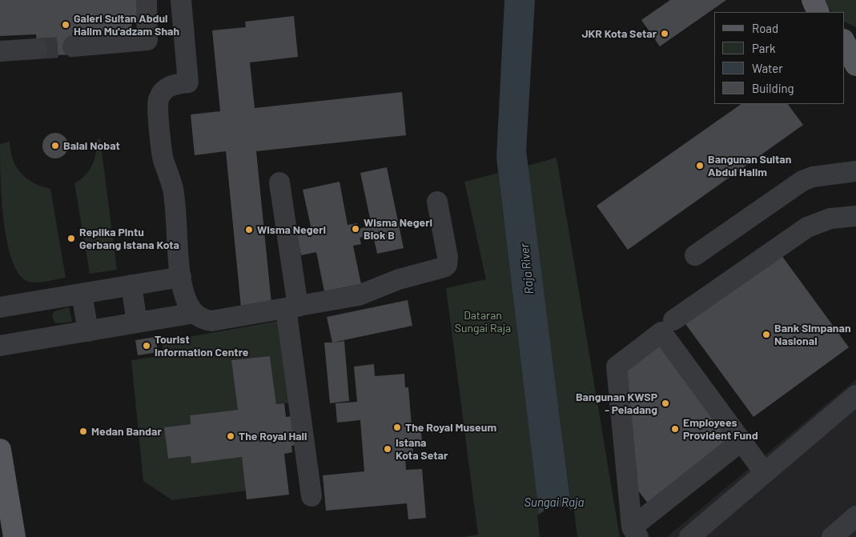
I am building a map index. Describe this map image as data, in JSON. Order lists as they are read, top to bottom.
{
  "water": ["Raja River", "Sungai Raja"],
  "parks": ["Dataran Sungai Raja"],
  "places": [
    "Galeri Sultan Abdul Halim Mu'adzam Shah",
    "JKR Kota Setar",
    "Balai Nobat",
    "Bangunan Sultan Abdul Halim",
    "Wisma Negeri Blok B",
    "Wisma Negeri",
    "Replika Pintu Gerbang Istana Kota",
    "Bank Simpanan Nasional",
    "Tourist Information Centre",
    "Bangunan KWSP - Peladang",
    "The Royal Museum",
    "Employees Provident Fund",
    "Medan Bandar",
    "The Royal Hall",
    "Istana Kota Setar"
  ],
  "legend": [
    "Road",
    "Park",
    "Water",
    "Building"
  ]
}
